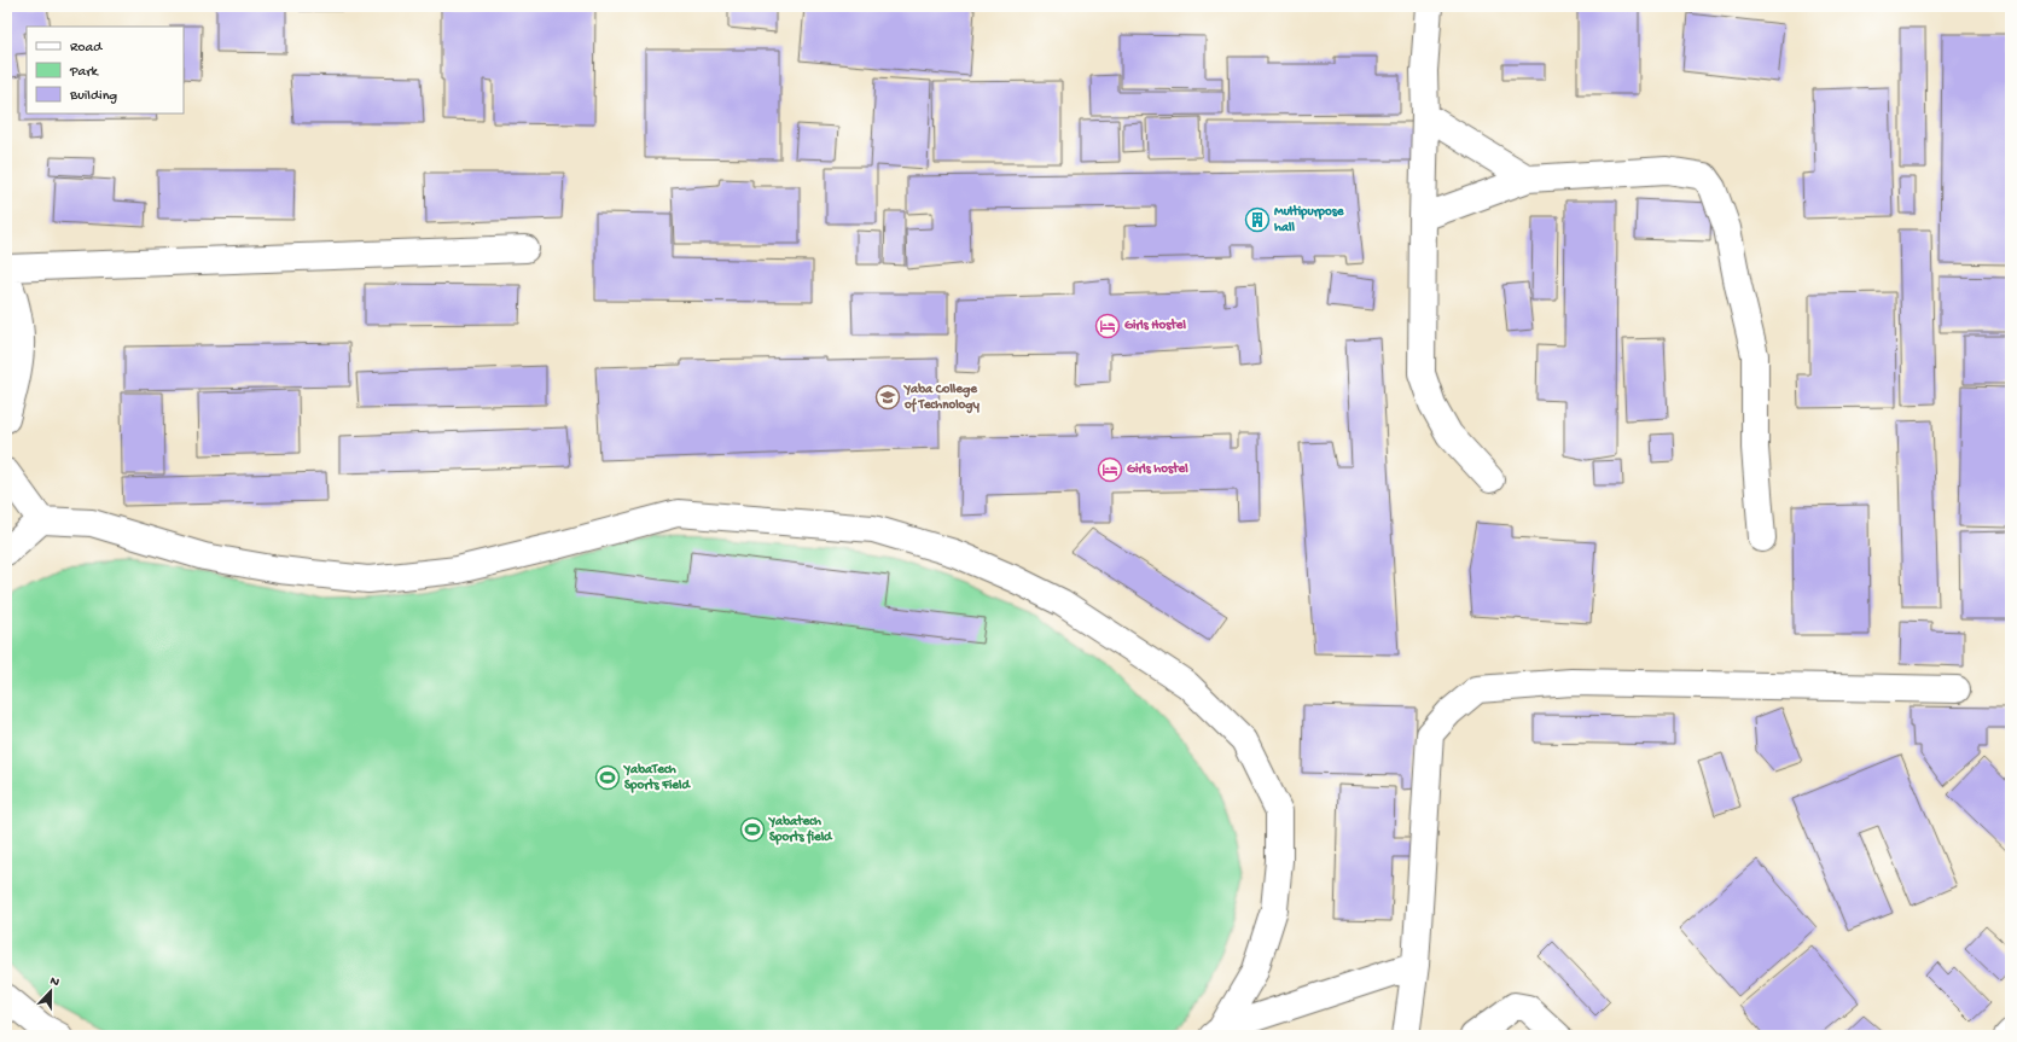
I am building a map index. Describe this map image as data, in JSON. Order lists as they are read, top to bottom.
{
  "places": {
    "building": ["Multipurpose hall"],
    "hotel": ["Girls Hostel", "Girls hostel"],
    "school or university": ["Yaba College of Technology"],
    "sports": ["YabaTech Sports Field", "Yabatech Sports field"]
  },
  "legend": ["Road", "Park", "Building"],
  "north": "top"
}
